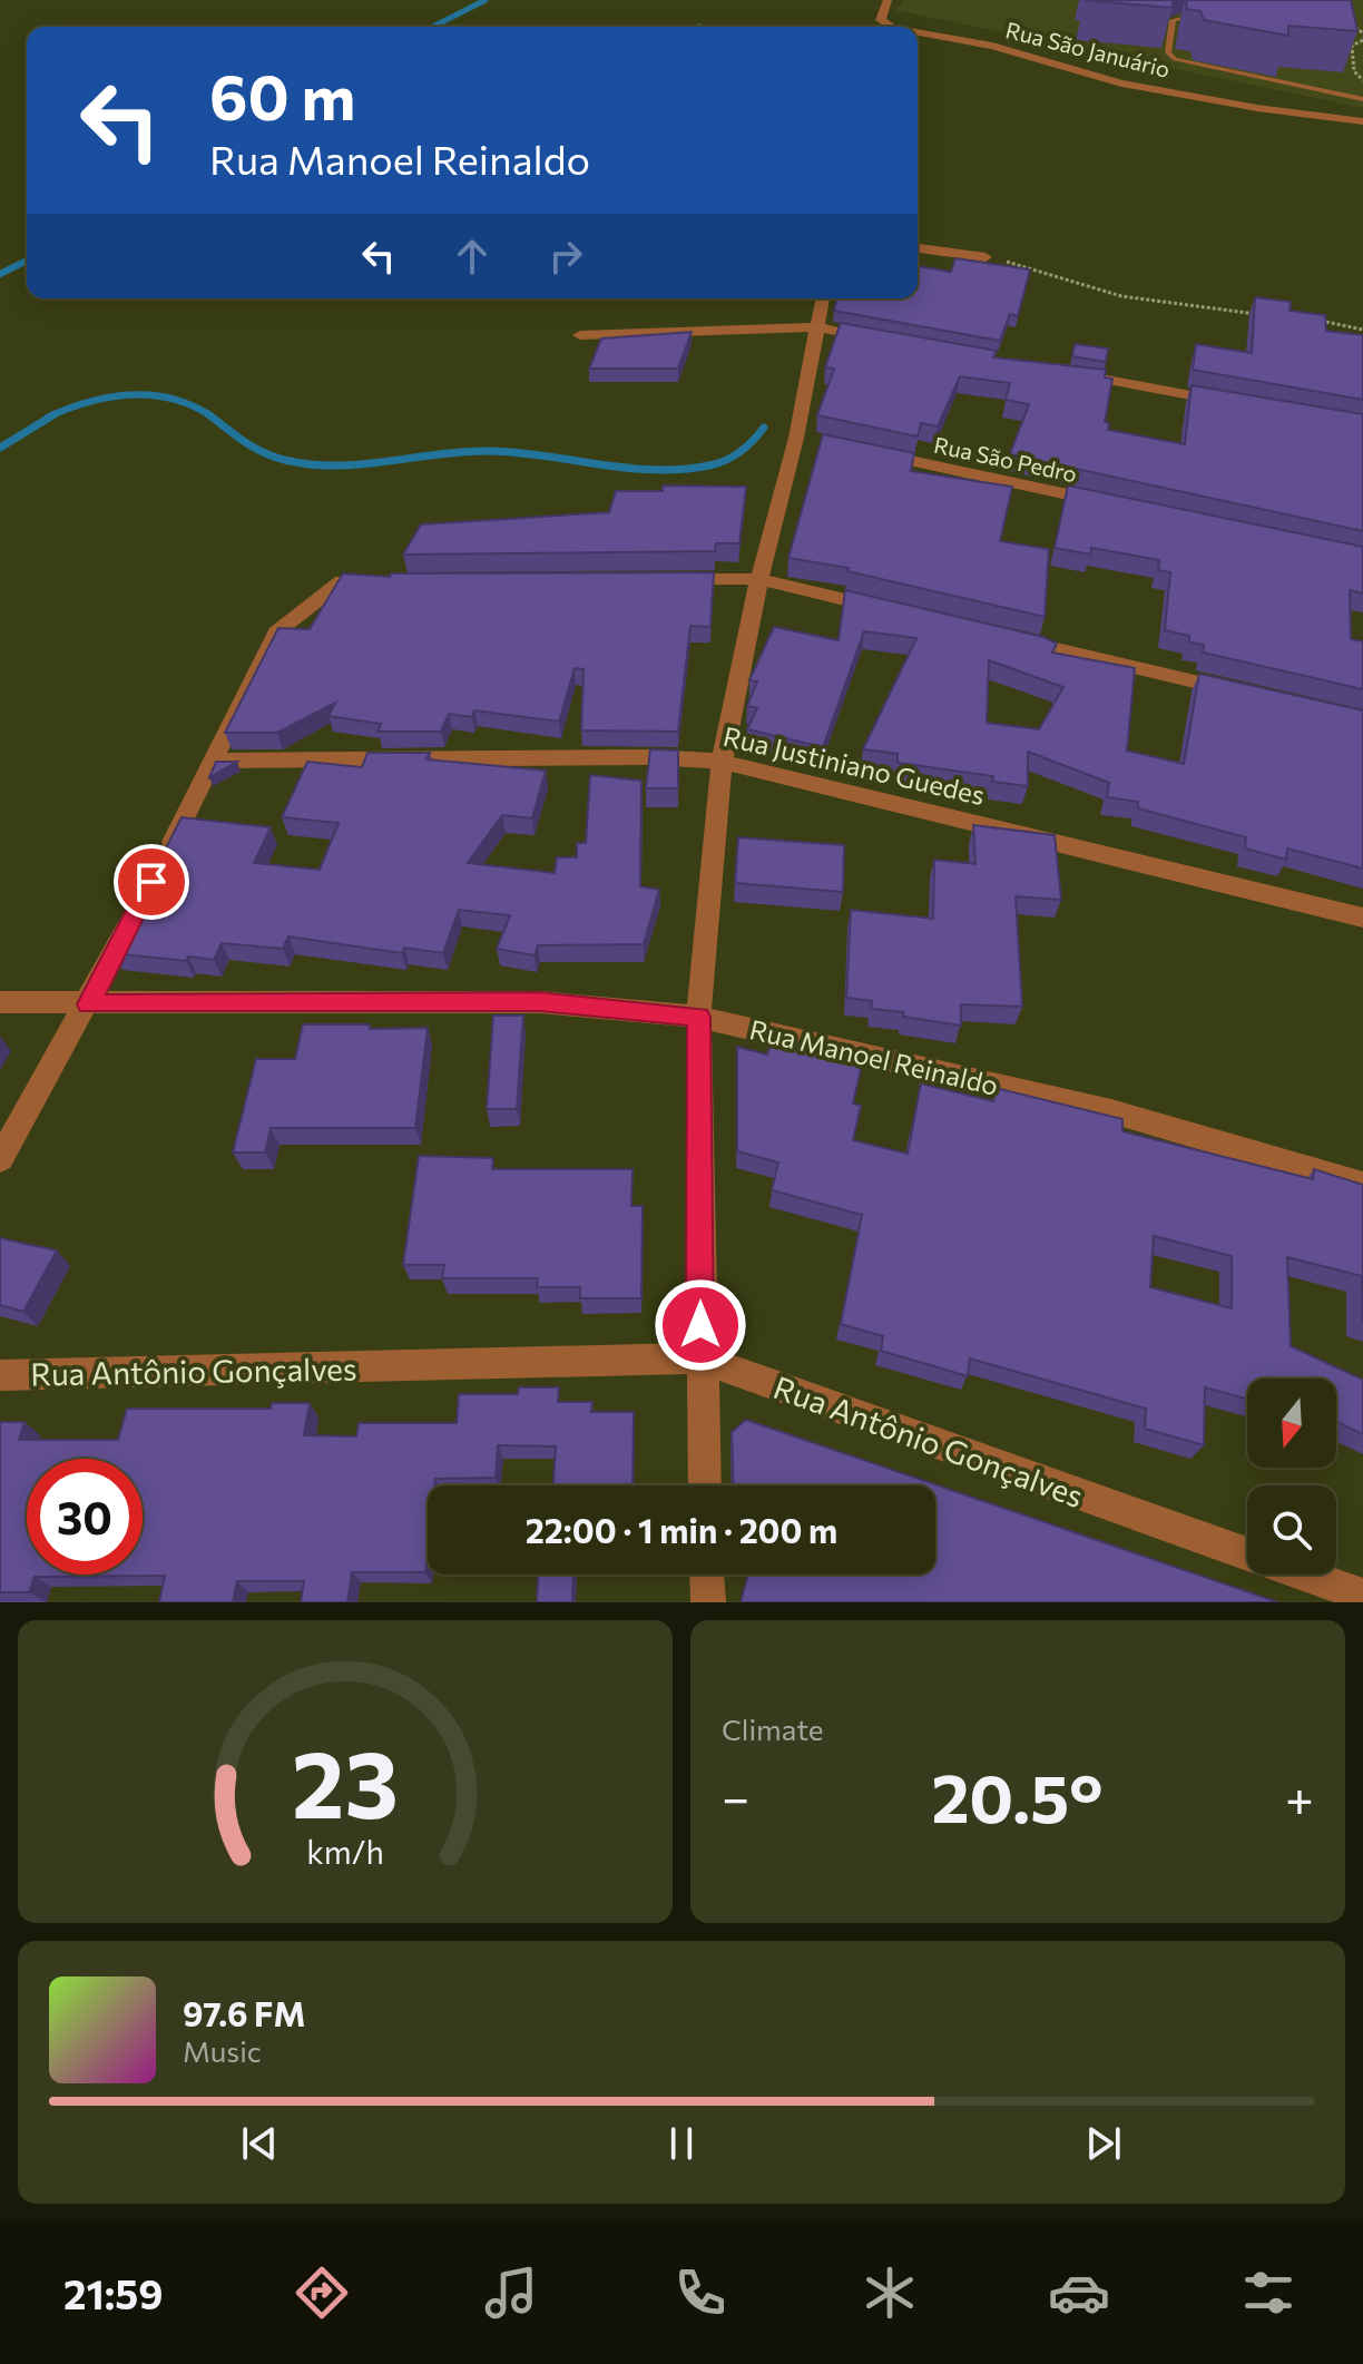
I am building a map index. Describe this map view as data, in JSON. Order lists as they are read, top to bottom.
{
  "streets": {
    "street": [
      "Rua São Januário",
      "Rua São Pedro",
      "Rua Justiniano Guedes",
      "Rua Manoel Reinaldo",
      "Rua Antônio Gonçalves"
    ]
  },
  "north": "bottom",
  "page": {
    "turn": ["60 m", "Rua Manoel Reinaldo"],
    "limit": "30",
    "trip": "22:00 · 1 min · 200 m",
    "tile": "Climate",
    "heat": ["−", "20.5°", "+"],
    "song": ["97.6 FM", "Music"],
    "tabs": "21:59",
    "gauge": ["23", "km/h"]
  }
}
